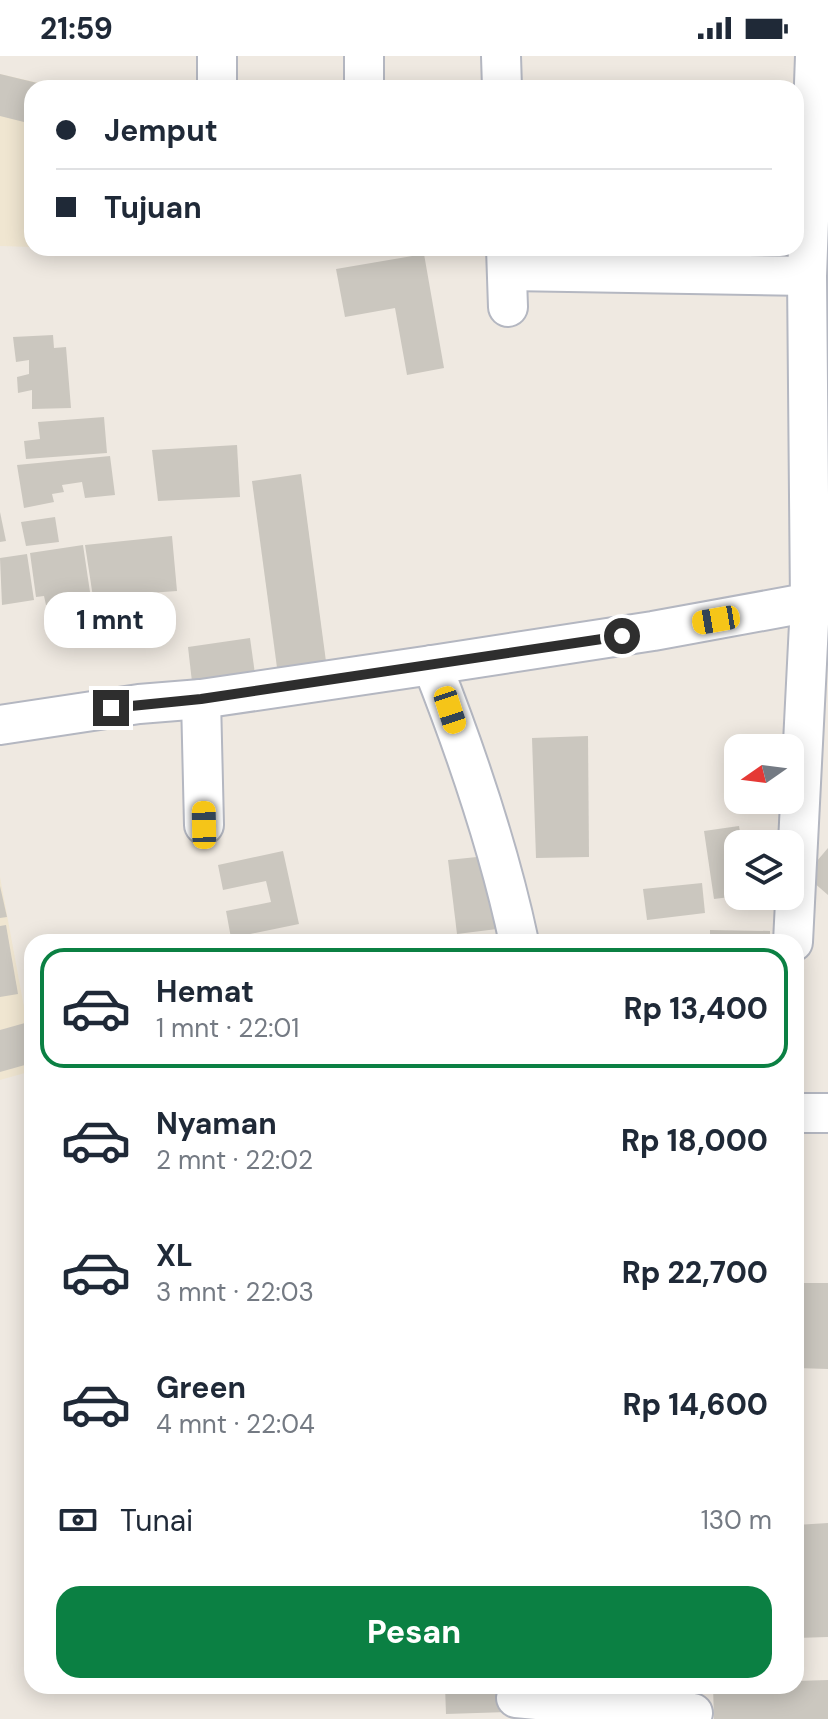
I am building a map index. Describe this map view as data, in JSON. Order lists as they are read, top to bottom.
{
  "north": "left",
  "page": {
    "status": "21:59",
    "banner": ["Jemput", "Tujuan"],
    "bubble": "1 mnt",
    "list": [
      {
        "name": "Hemat",
        "note": "1 mnt · 22:01",
        "value": "Rp 13,400"
      },
      {
        "name": "Nyaman",
        "note": "2 mnt · 22:02",
        "value": "Rp 18,000"
      },
      {
        "name": "XL",
        "note": "3 mnt · 22:03",
        "value": "Rp 22,700"
      },
      {
        "name": "Green",
        "note": "4 mnt · 22:04",
        "value": "Rp 14,600"
      }
    ],
    "pay": ["Tunai", "130 m"],
    "buttons": "Pesan"
  }
}
